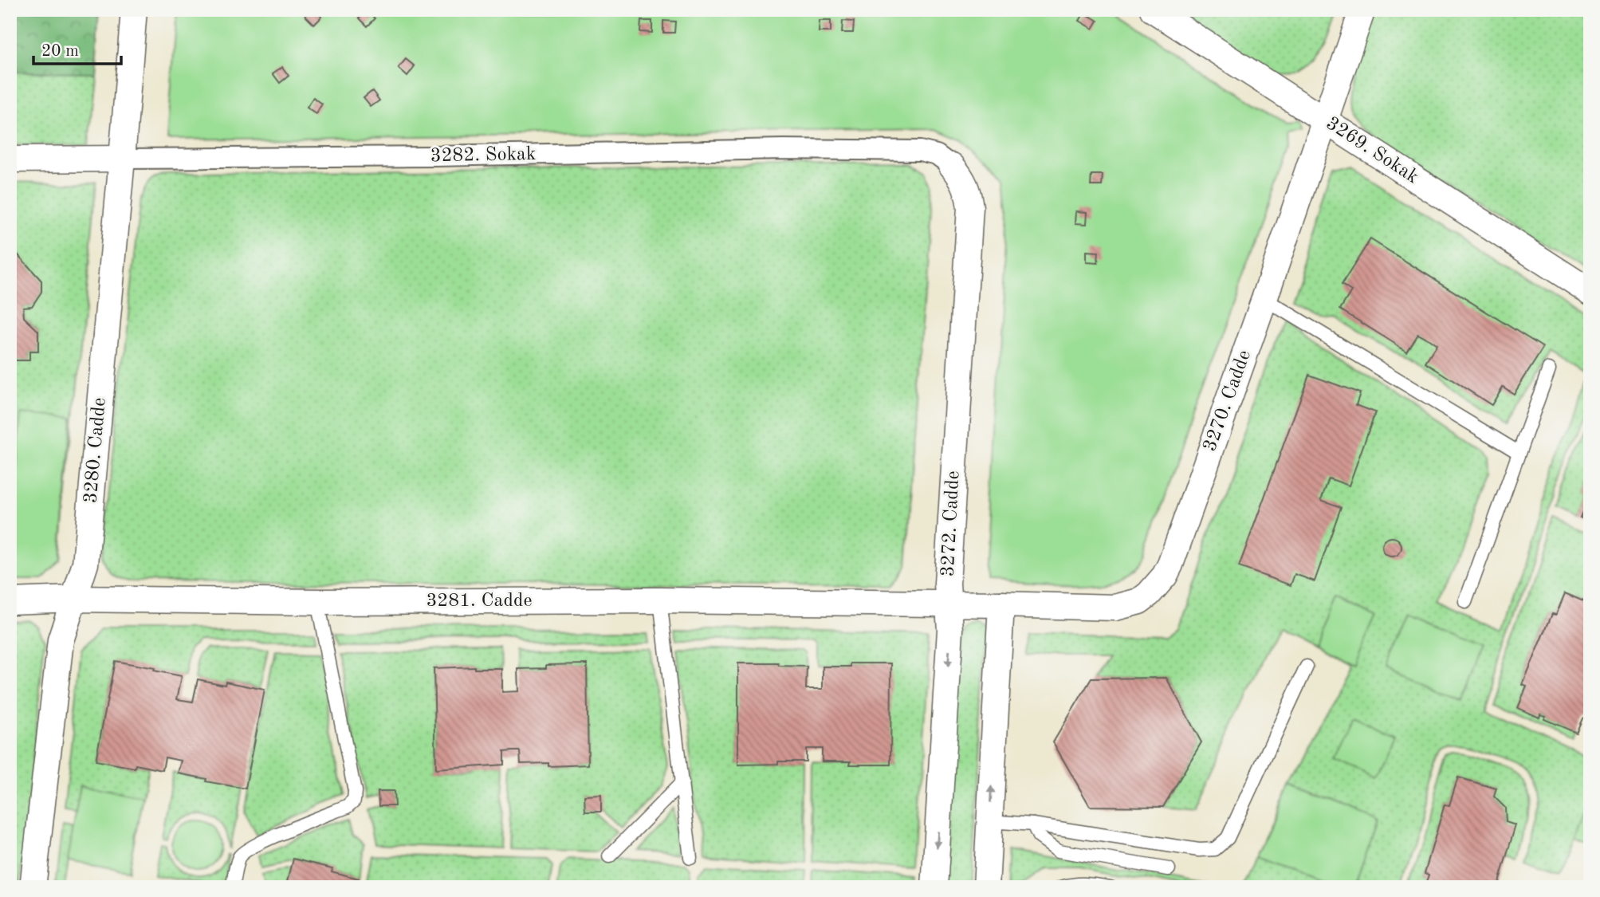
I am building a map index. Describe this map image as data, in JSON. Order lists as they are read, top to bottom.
{
  "streets": {
    "street": [
      "3269. Sokak",
      "3282. Sokak",
      "3270. Cadde",
      "3280. Cadde",
      "3272. Cadde",
      "3281. Cadde"
    ]
  },
  "crossings": [
    ["3269. Sokak", "3270. Cadde"],
    ["3282. Sokak", "3280. Cadde"],
    ["3282. Sokak", "3272. Cadde"],
    ["3270. Cadde", "3272. Cadde"],
    ["3270. Cadde", "3281. Cadde"],
    ["3280. Cadde", "3281. Cadde"],
    ["3272. Cadde", "3281. Cadde"]
  ],
  "scale_bar": "20 m"
}
